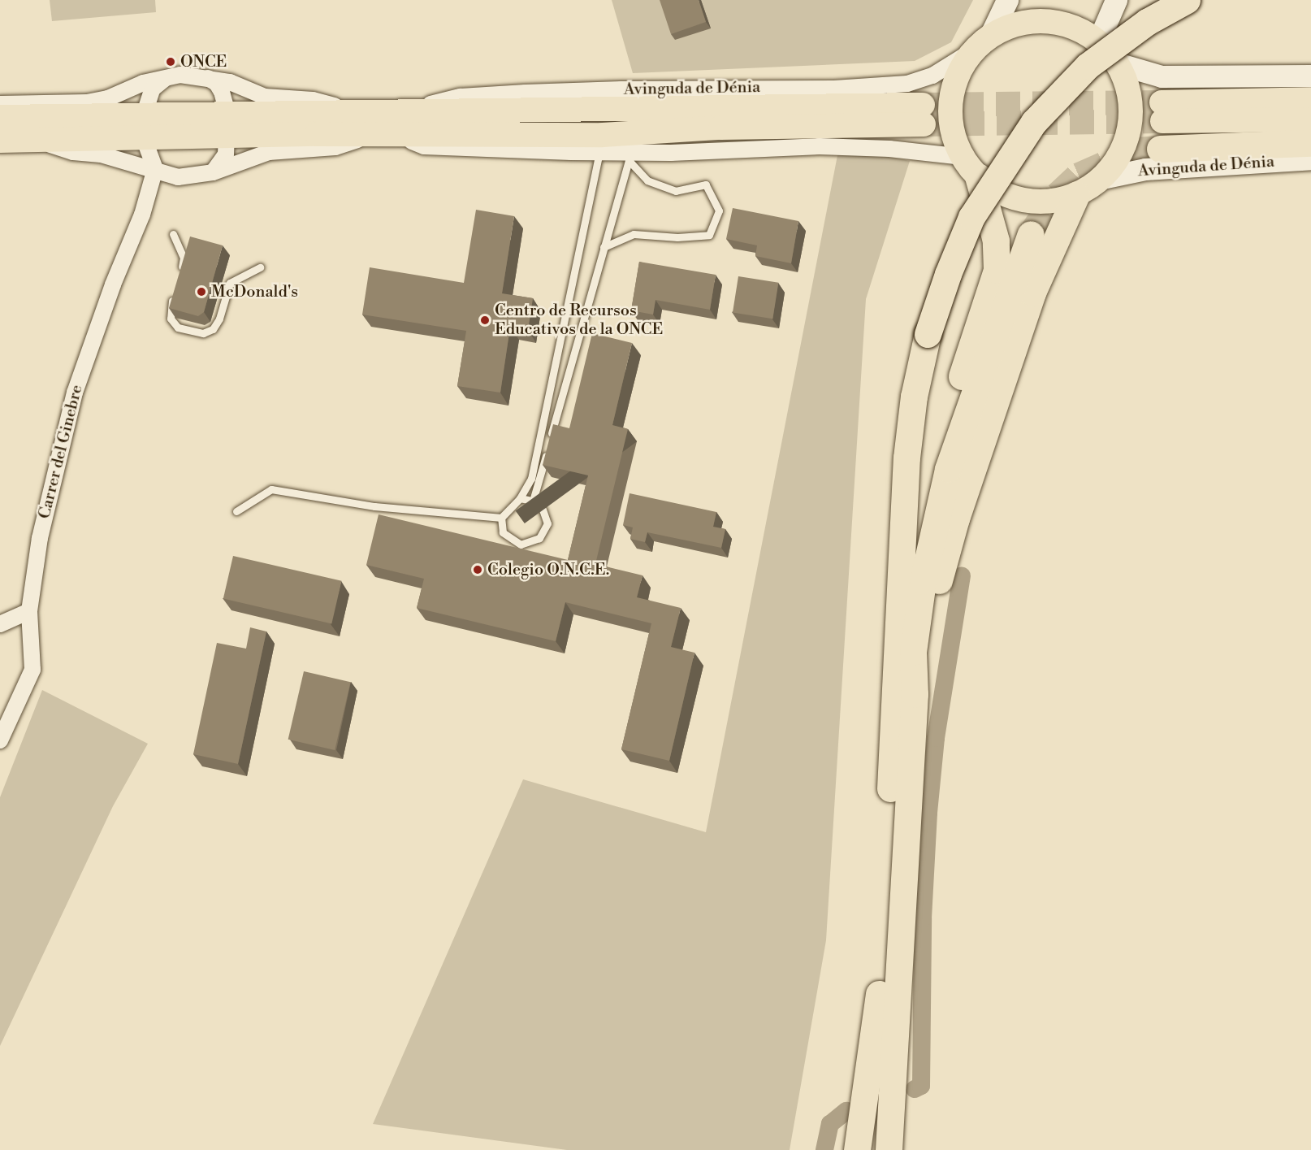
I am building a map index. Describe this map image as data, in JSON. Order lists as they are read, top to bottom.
{
  "streets": {
    "main road": ["Avinguda de Dénia"],
    "street": ["Carrer del Ginebre"]
  },
  "crossings": [
    ["Avinguda de Dénia", "Carrer del Ginebre"]
  ],
  "places": [
    "ONCE",
    "McDonald's",
    "Centro de Recursos Educativos de la ONCE",
    "Colegio O.N.C.E."
  ]
}
